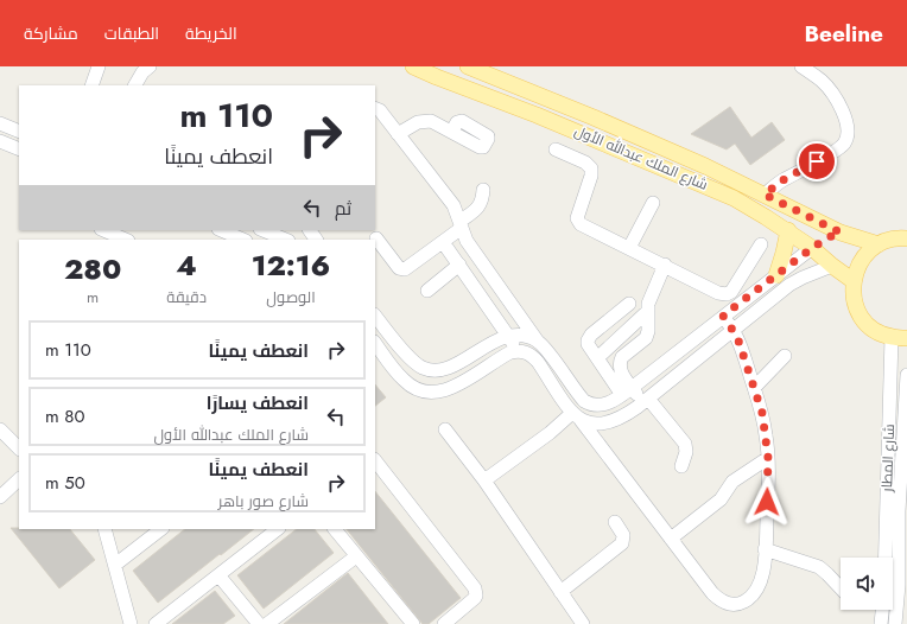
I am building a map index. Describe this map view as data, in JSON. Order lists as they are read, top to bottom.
{
  "streets": {
    "main road": ["شارع الملك عبدالله الأول"],
    "street": ["شارع المطار"]
  },
  "page": {
    "header": "Beeline",
    "nav": ["الخريطة", "الطبقات", "مشاركة"],
    "turn": ["110 m", "انعطف يمينًا"],
    "then": "ثم",
    "eta": [
      "12:16",
      "الوصول",
      "4",
      "دقيقة",
      "280",
      "m"
    ],
    "list": [
      {
        "name": "انعطف يمينًا",
        "value": "110 m"
      },
      {
        "name": "انعطف يسارًا",
        "note": "شارع الملك عبدالله الأول",
        "value": "80 m"
      },
      {
        "name": "انعطف يمينًا",
        "note": "شارع صور باهر",
        "value": "50 m"
      }
    ]
  }
}
